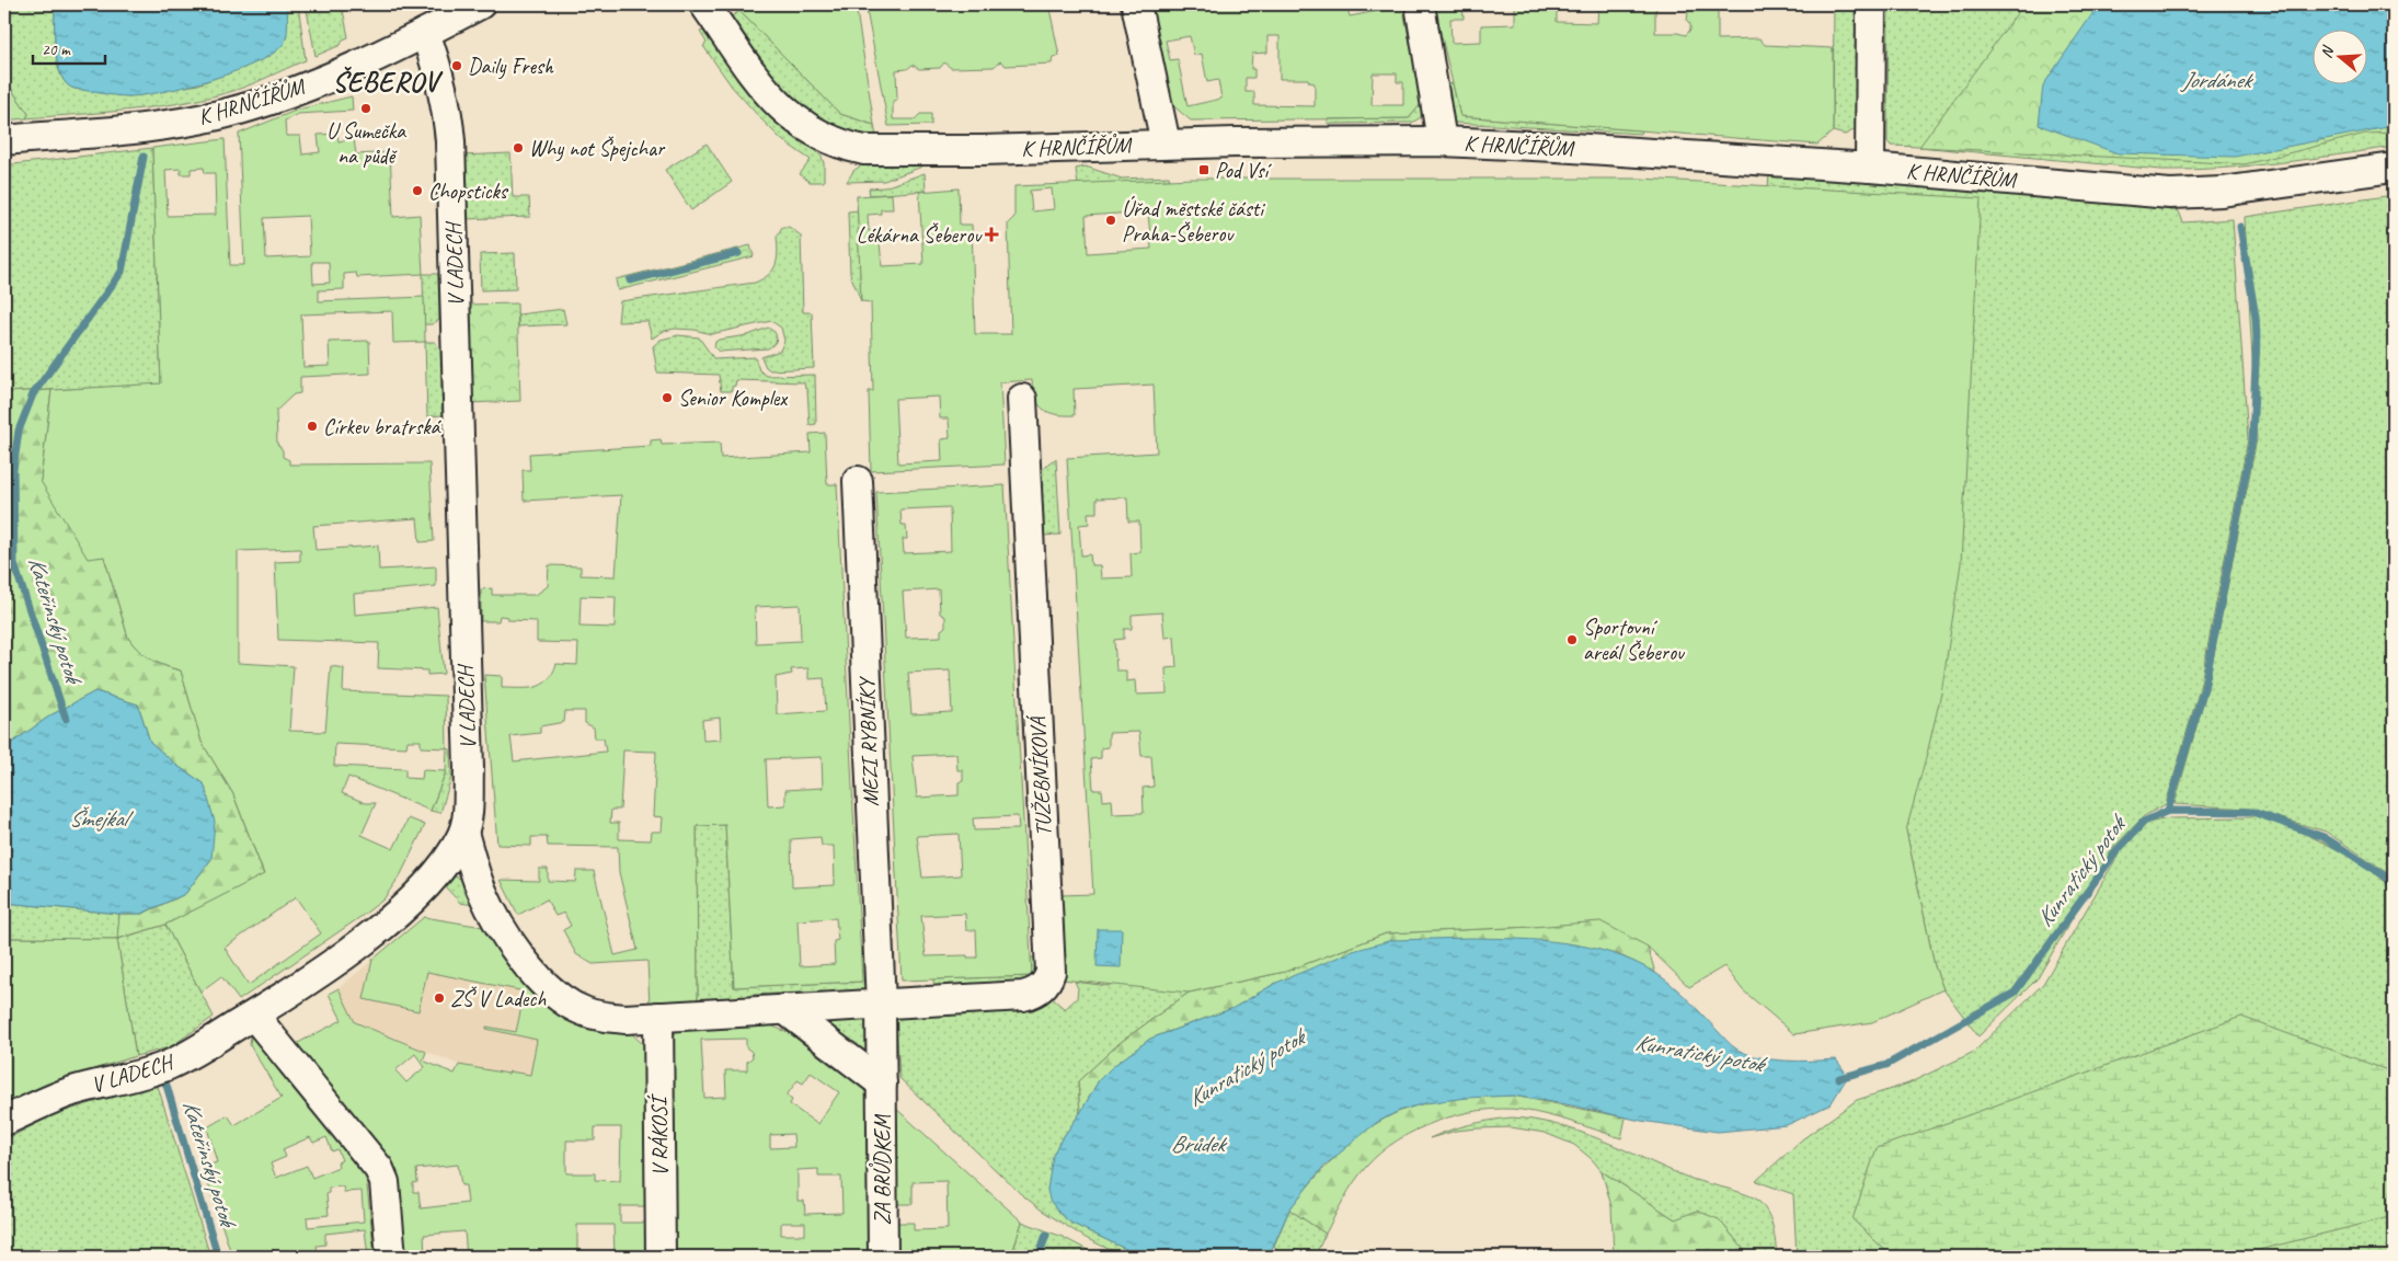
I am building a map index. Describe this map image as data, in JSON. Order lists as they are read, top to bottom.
{
  "streets": {
    "street": [
      "K HRNČÍŘŮM",
      "V LADECH",
      "MEZI RYBNÍKY",
      "TUŽEBNÍKOVÁ",
      "V RÁKOSÍ",
      "ZA BRŮDKEM"
    ]
  },
  "crossings": [
    ["K HRNČÍŘŮM", "V LADECH"],
    ["MEZI RYBNÍKY", "TUŽEBNÍKOVÁ"],
    ["MEZI RYBNÍKY", "ZA BRŮDKEM"]
  ],
  "districts": ["ŠEBEROV"],
  "water": [
    "Jordánek",
    "Kateřinský potok",
    "Šmejkal",
    "Kunratický potok",
    "Brůdek"
  ],
  "places": {
    "other": [
      "Daily Fresh",
      "U Sumečka na půdě",
      "Why not Špejchar",
      "Chopsticks",
      "Úřad městské části Praha-Šeberov",
      "Senior Komplex",
      "Církev bratrská",
      "Sportovní areál Šeberov",
      "ZŠ V Ladech"
    ],
    "transit": ["Pod Vsí"],
    "health": ["Lékárna Šeberov"]
  },
  "scale_bar": "20 m",
  "north": "left"
}
